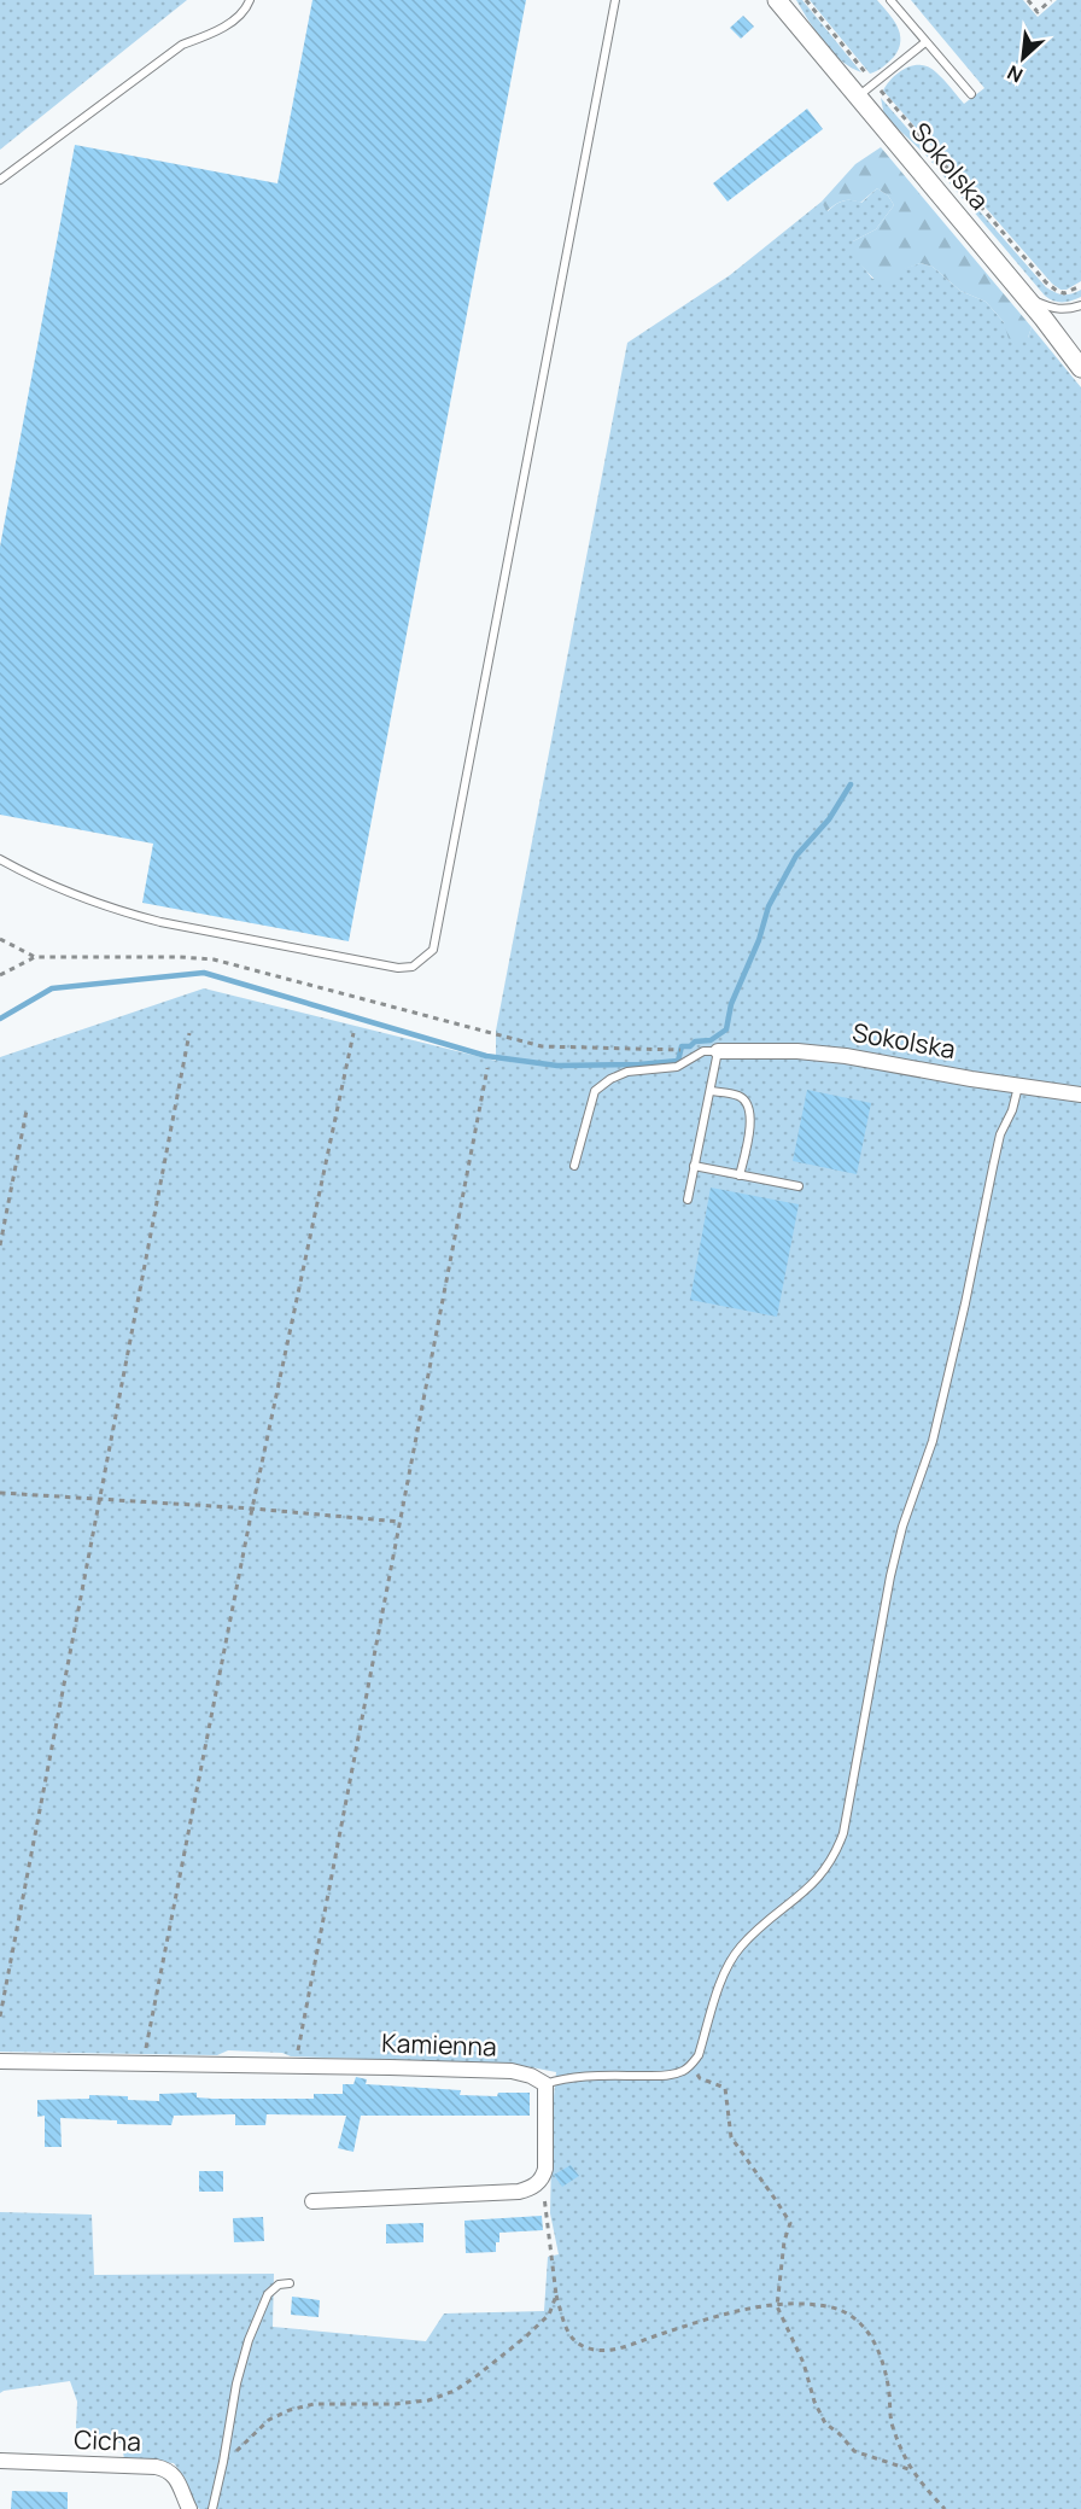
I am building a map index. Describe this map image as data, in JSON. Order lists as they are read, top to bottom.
{
  "streets": {
    "street": ["Sokolska", "Kamienna", "Cicha"]
  },
  "north": "bottom left"
}
